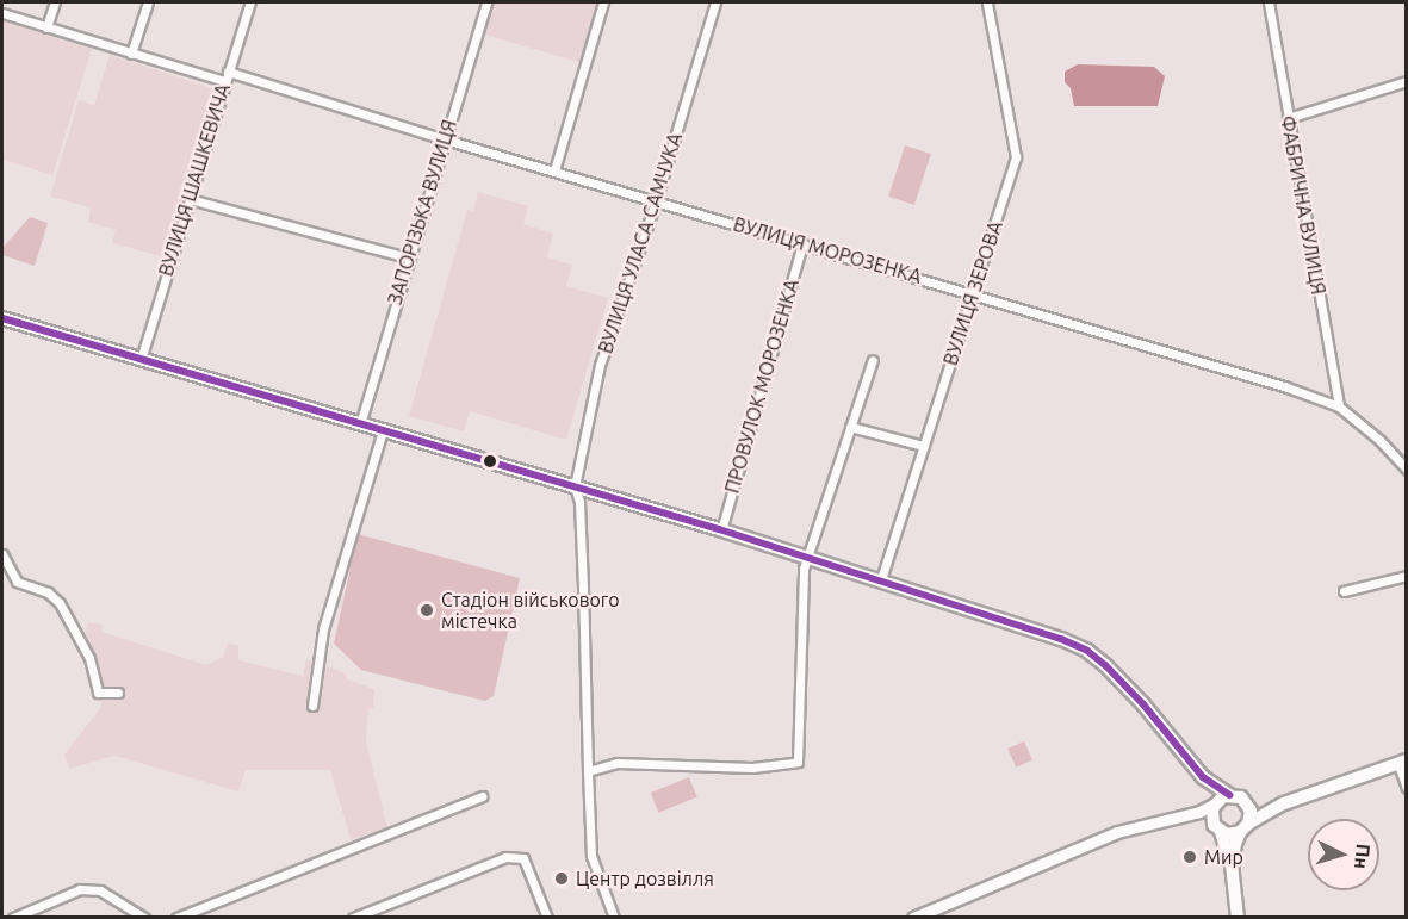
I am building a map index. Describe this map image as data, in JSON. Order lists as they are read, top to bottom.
{
  "streets": {
    "street": [
      "ВУЛИЦЯ ШАШКЕВИЧА",
      "ФАБРИЧНА ВУЛИЦЯ",
      "ЗАПОРІЗЬКА ВУЛИЦЯ",
      "ВУЛИЦЯ УЛАСА САМЧУКА",
      "ВУЛИЦЯ МОРОЗЕНКА",
      "ВУЛИЦЯ ЗЕРОВА",
      "ПРОВУЛОК МОРОЗЕНКА"
    ]
  },
  "crossings": [
    ["ВУЛИЦЯ ШАШКЕВИЧА", "ВУЛИЦЯ МОРОЗЕНКА"],
    ["ФАБРИЧНА ВУЛИЦЯ", "ВУЛИЦЯ МОРОЗЕНКА"],
    ["ЗАПОРІЗЬКА ВУЛИЦЯ", "ВУЛИЦЯ МОРОЗЕНКА"],
    ["ВУЛИЦЯ УЛАСА САМЧУКА", "ВУЛИЦЯ МОРОЗЕНКА"],
    ["ВУЛИЦЯ МОРОЗЕНКА", "ВУЛИЦЯ ЗЕРОВА"],
    ["ВУЛИЦЯ МОРОЗЕНКА", "ПРОВУЛОК МОРОЗЕНКА"]
  ],
  "places": ["Стадіон військового містечка", "Мир", "Центр дозвілля"],
  "north": "right"
}
